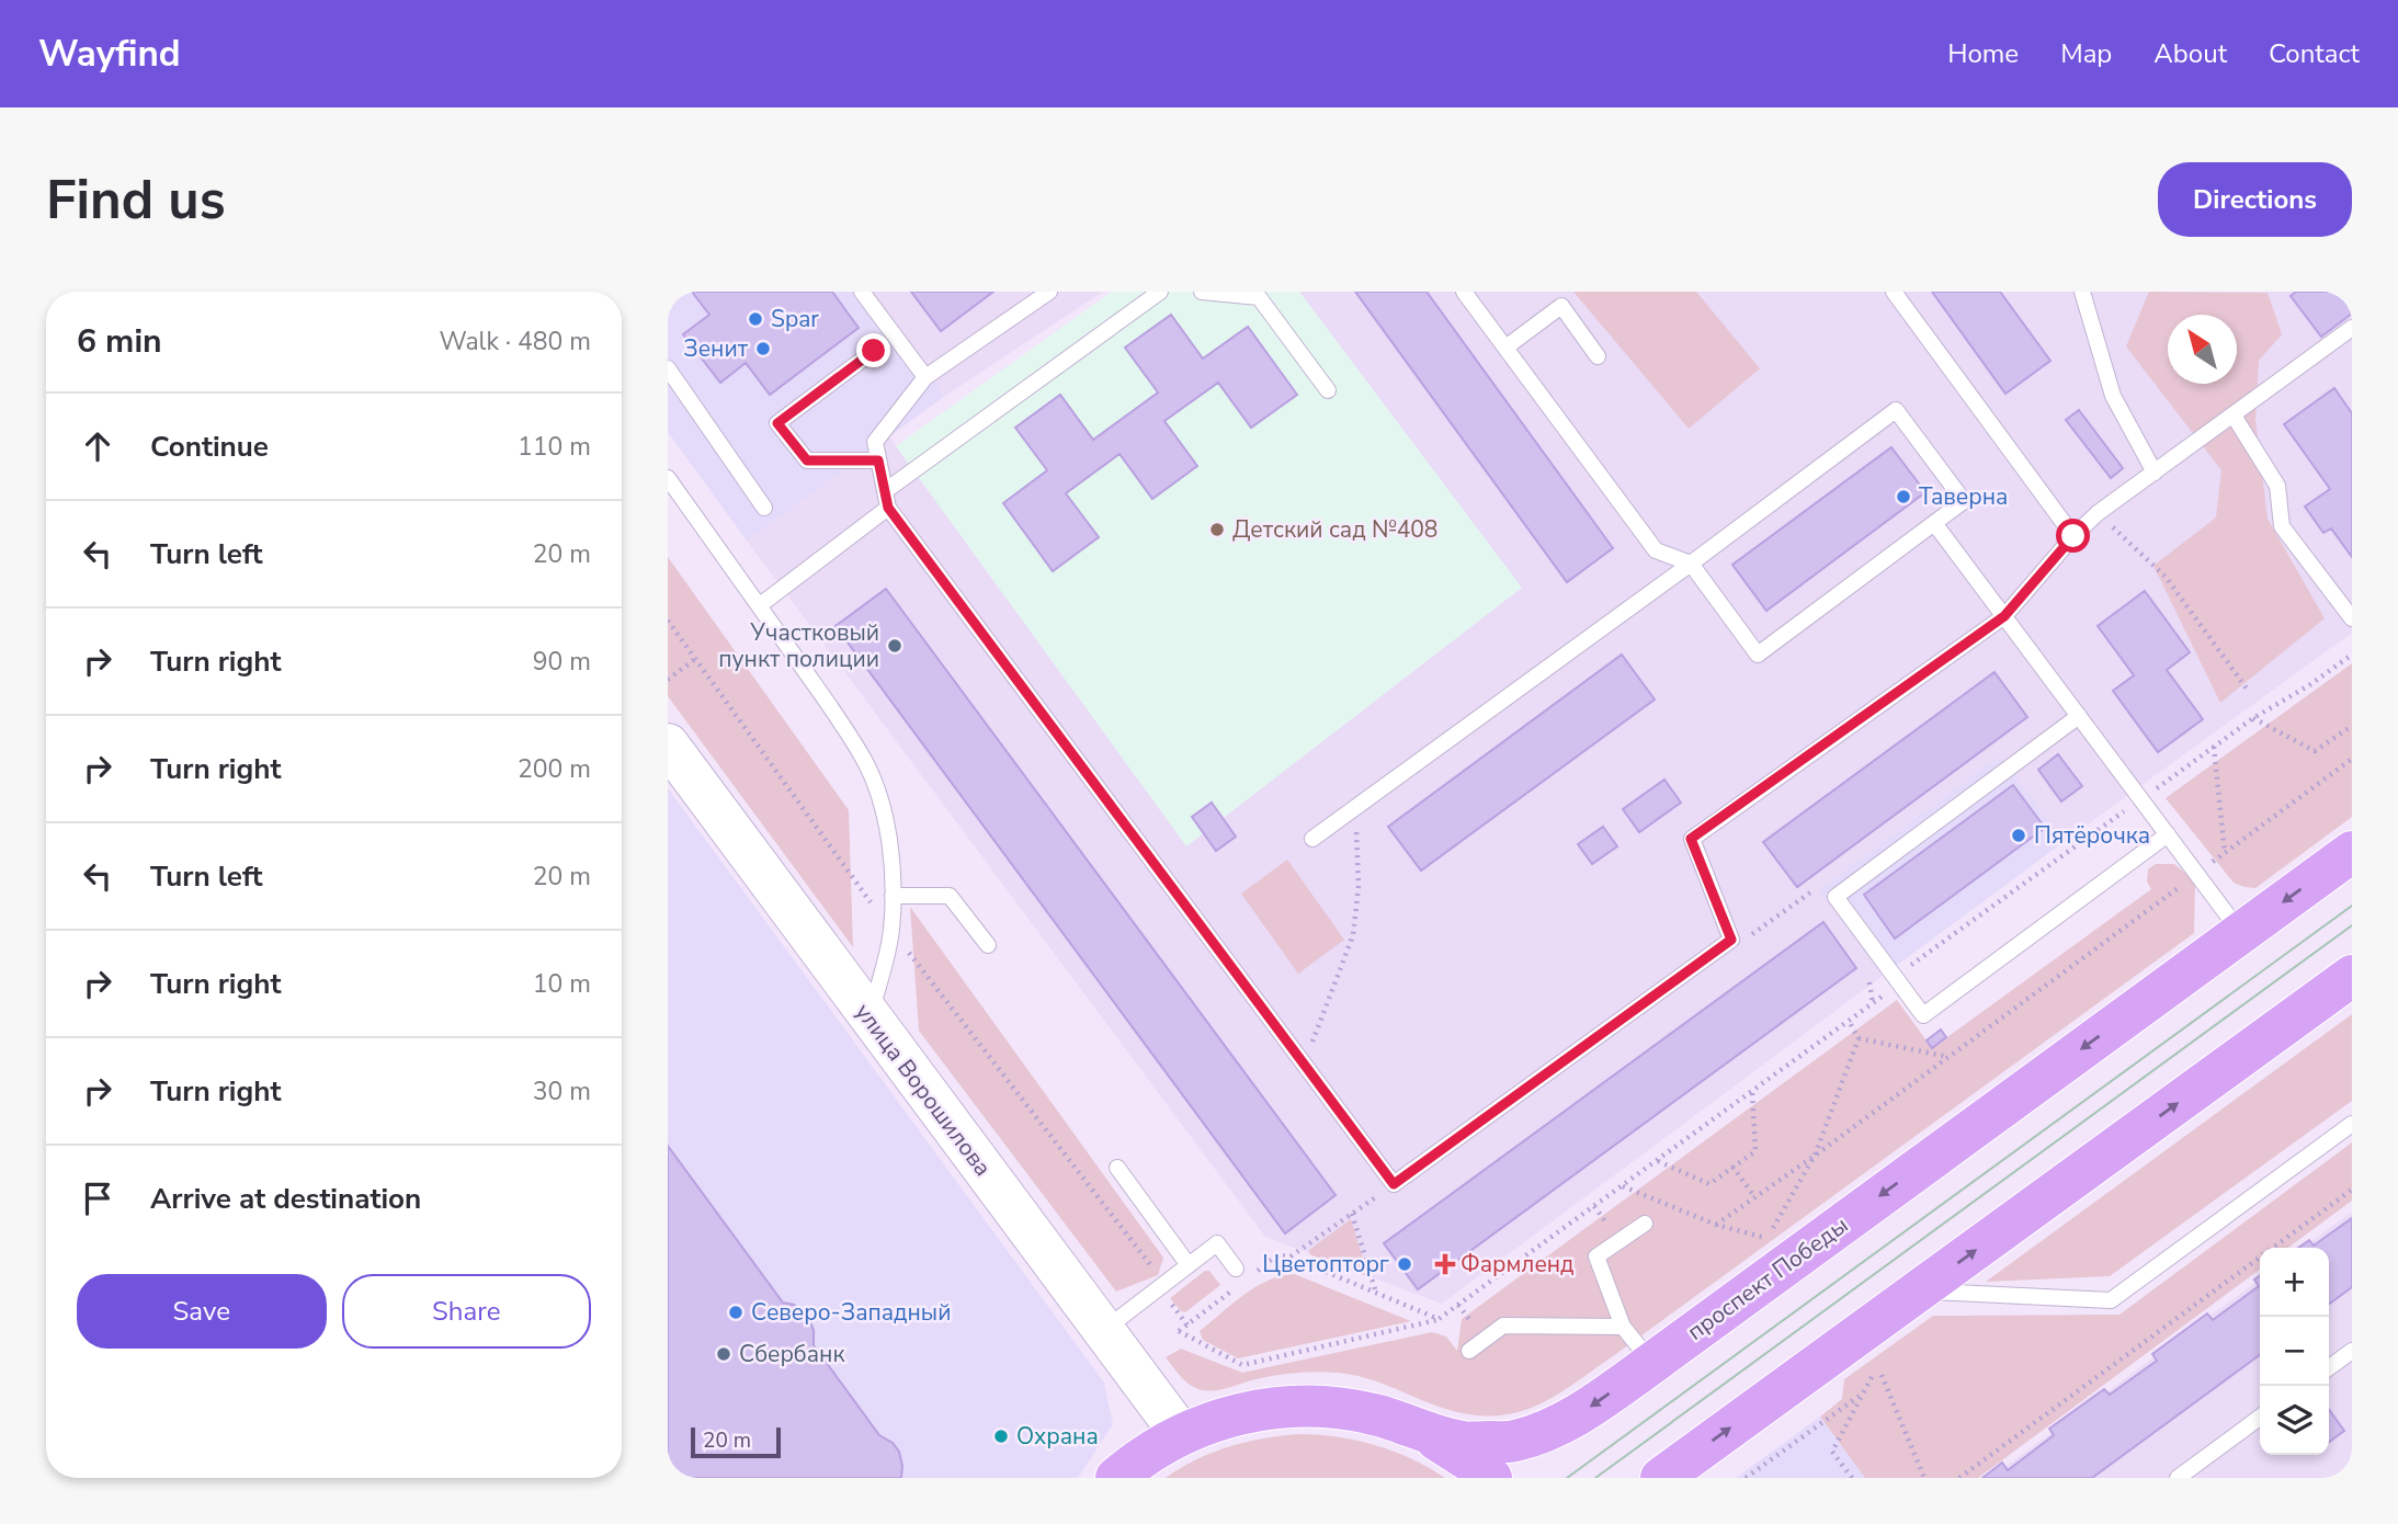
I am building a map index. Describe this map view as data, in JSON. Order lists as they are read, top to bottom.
{
  "streets": {
    "main road": ["проспект Победы"],
    "street": ["улица Ворошилова"]
  },
  "crossings": [
    ["улица Ворошилова", "проспект Победы"]
  ],
  "places": {
    "other": [
      "Spar",
      "Зенит",
      "Таверна",
      "Детский сад №408",
      "Участковый пункт полиции",
      "Пятёрочка",
      "Цветопторг",
      "Северо-Западный",
      "Сбербанк",
      "Охрана"
    ],
    "health": ["Фармленд"]
  },
  "scale_bar": "20 m",
  "north": "top left",
  "page": {
    "header": "Wayfind",
    "nav": [
      "Home",
      "Map",
      "About",
      "Contact"
    ],
    "buttons": [
      "Directions",
      ["Save", "Share"]
    ],
    "title": "Find us",
    "heading": ["6 min", "Walk · 480 m"],
    "list": [
      ["Continue", "110 m"],
      ["Turn left", "20 m"],
      ["Turn right", "90 m"],
      ["Turn right", "200 m"],
      ["Turn left", "20 m"],
      ["Turn right", "10 m"],
      ["Turn right", "30 m"],
      "Arrive at destination"
    ],
    "map_buttons": ["+", "−"],
    "scale": "20 m"
  }
}
